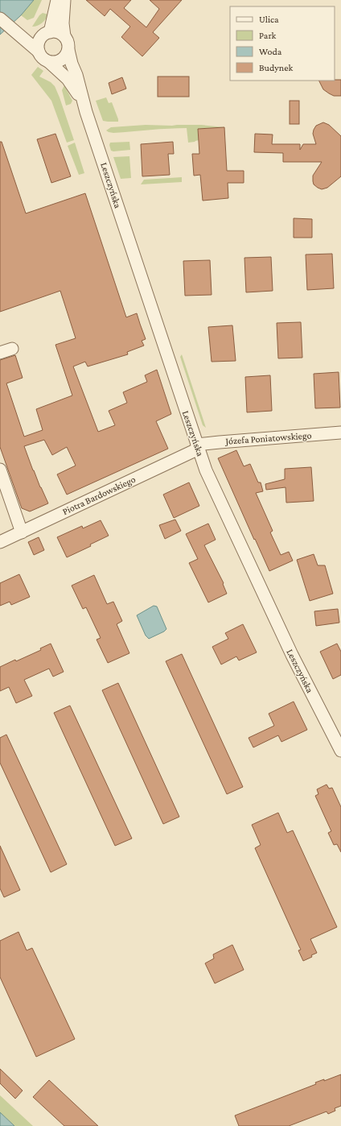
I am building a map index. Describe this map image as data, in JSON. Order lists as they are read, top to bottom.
{
  "streets": {
    "street": ["Leszczyńska", "Józefa Poniatowskiego", "Piotra Bardowskiego"]
  },
  "crossings": [
    ["Leszczyńska", "Józefa Poniatowskiego"],
    ["Leszczyńska", "Piotra Bardowskiego"],
    ["Józefa Poniatowskiego", "Piotra Bardowskiego"]
  ],
  "legend": [
    "Ulica",
    "Park",
    "Woda",
    "Budynek"
  ]
}
